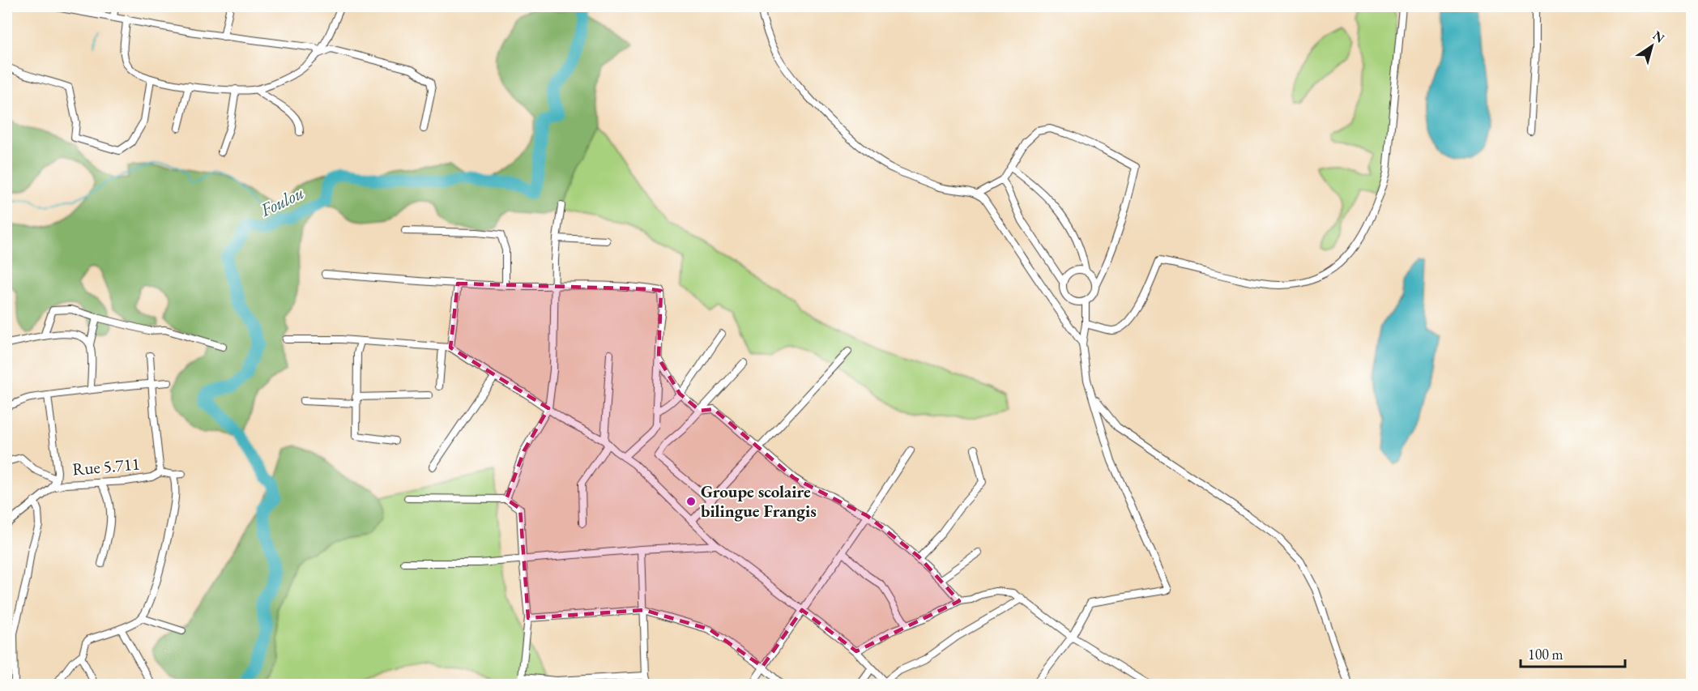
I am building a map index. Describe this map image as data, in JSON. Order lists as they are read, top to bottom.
{
  "streets": {
    "street": ["Rue 5.711"]
  },
  "water": ["Foulou"],
  "places": ["Groupe scolaire bilingue Frangis"],
  "scale_bar": "100 m",
  "north": "top right"
}
